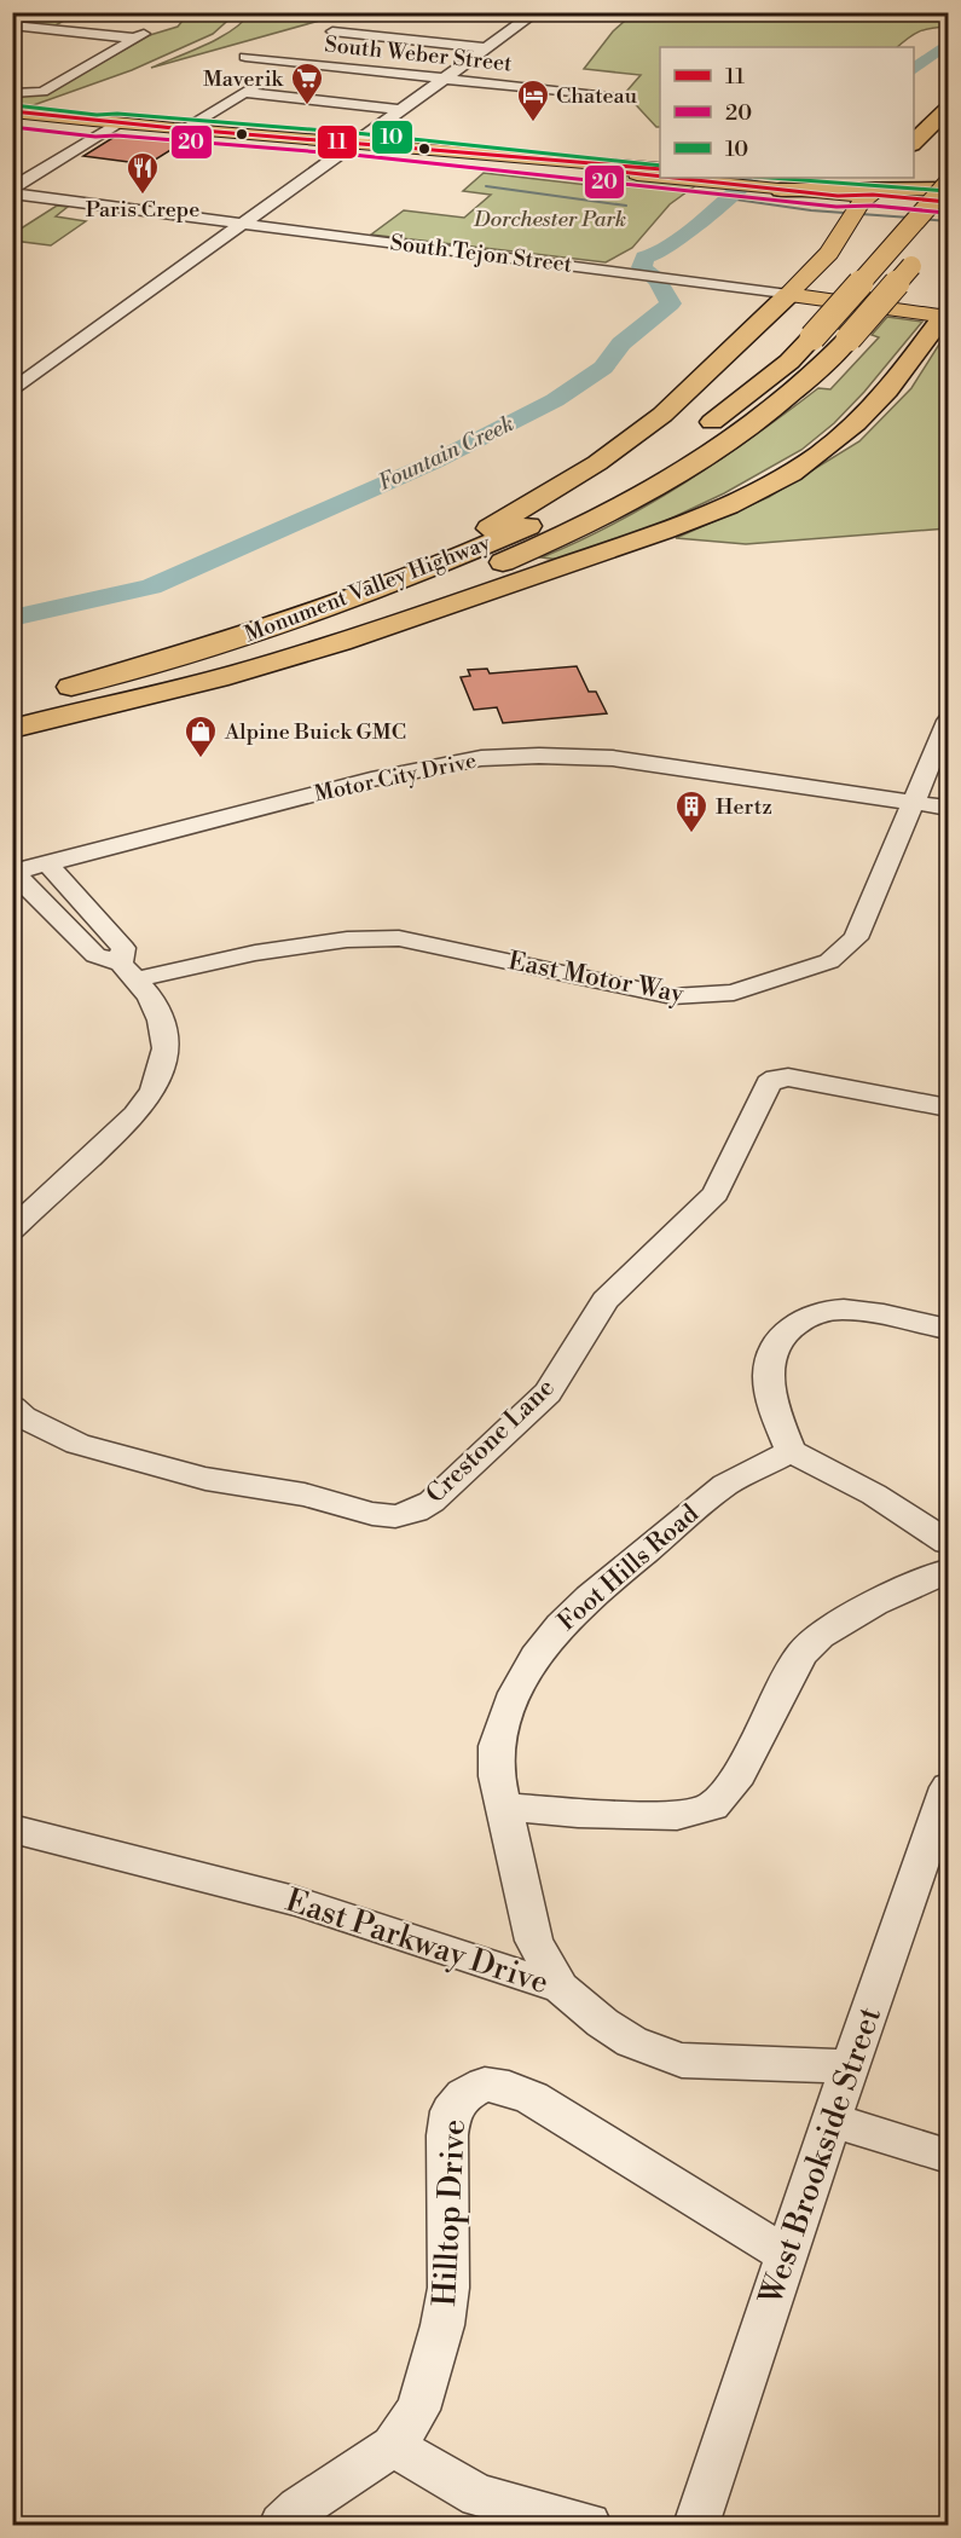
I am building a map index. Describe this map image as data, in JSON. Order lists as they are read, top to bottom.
{
  "streets": {
    "highway": ["Monument Valley Highway"],
    "main road": ["South Tejon Street"],
    "street": [
      "South Weber Street",
      "Motor City Drive",
      "East Motor Way",
      "Crestone Lane",
      "Foot Hills Road",
      "East Parkway Drive",
      "West Brookside Street",
      "Hilltop Drive"
    ]
  },
  "crossings": [
    ["Motor City Drive", "East Motor Way"],
    ["East Parkway Drive", "West Brookside Street"],
    ["West Brookside Street", "Hilltop Drive"]
  ],
  "water": ["Fountain Creek"],
  "parks": ["Dorchester Park"],
  "places": {
    "supermarket": ["Maverik"],
    "hotel": ["Chateau"],
    "restaurant": ["Paris Crepe"],
    "shop": ["Alpine Buick GMC"],
    "building": ["Hertz"]
  },
  "lines": ["transit line 10", "transit line 11", "transit line 20"],
  "legend": ["11", "20", "10"]
}
